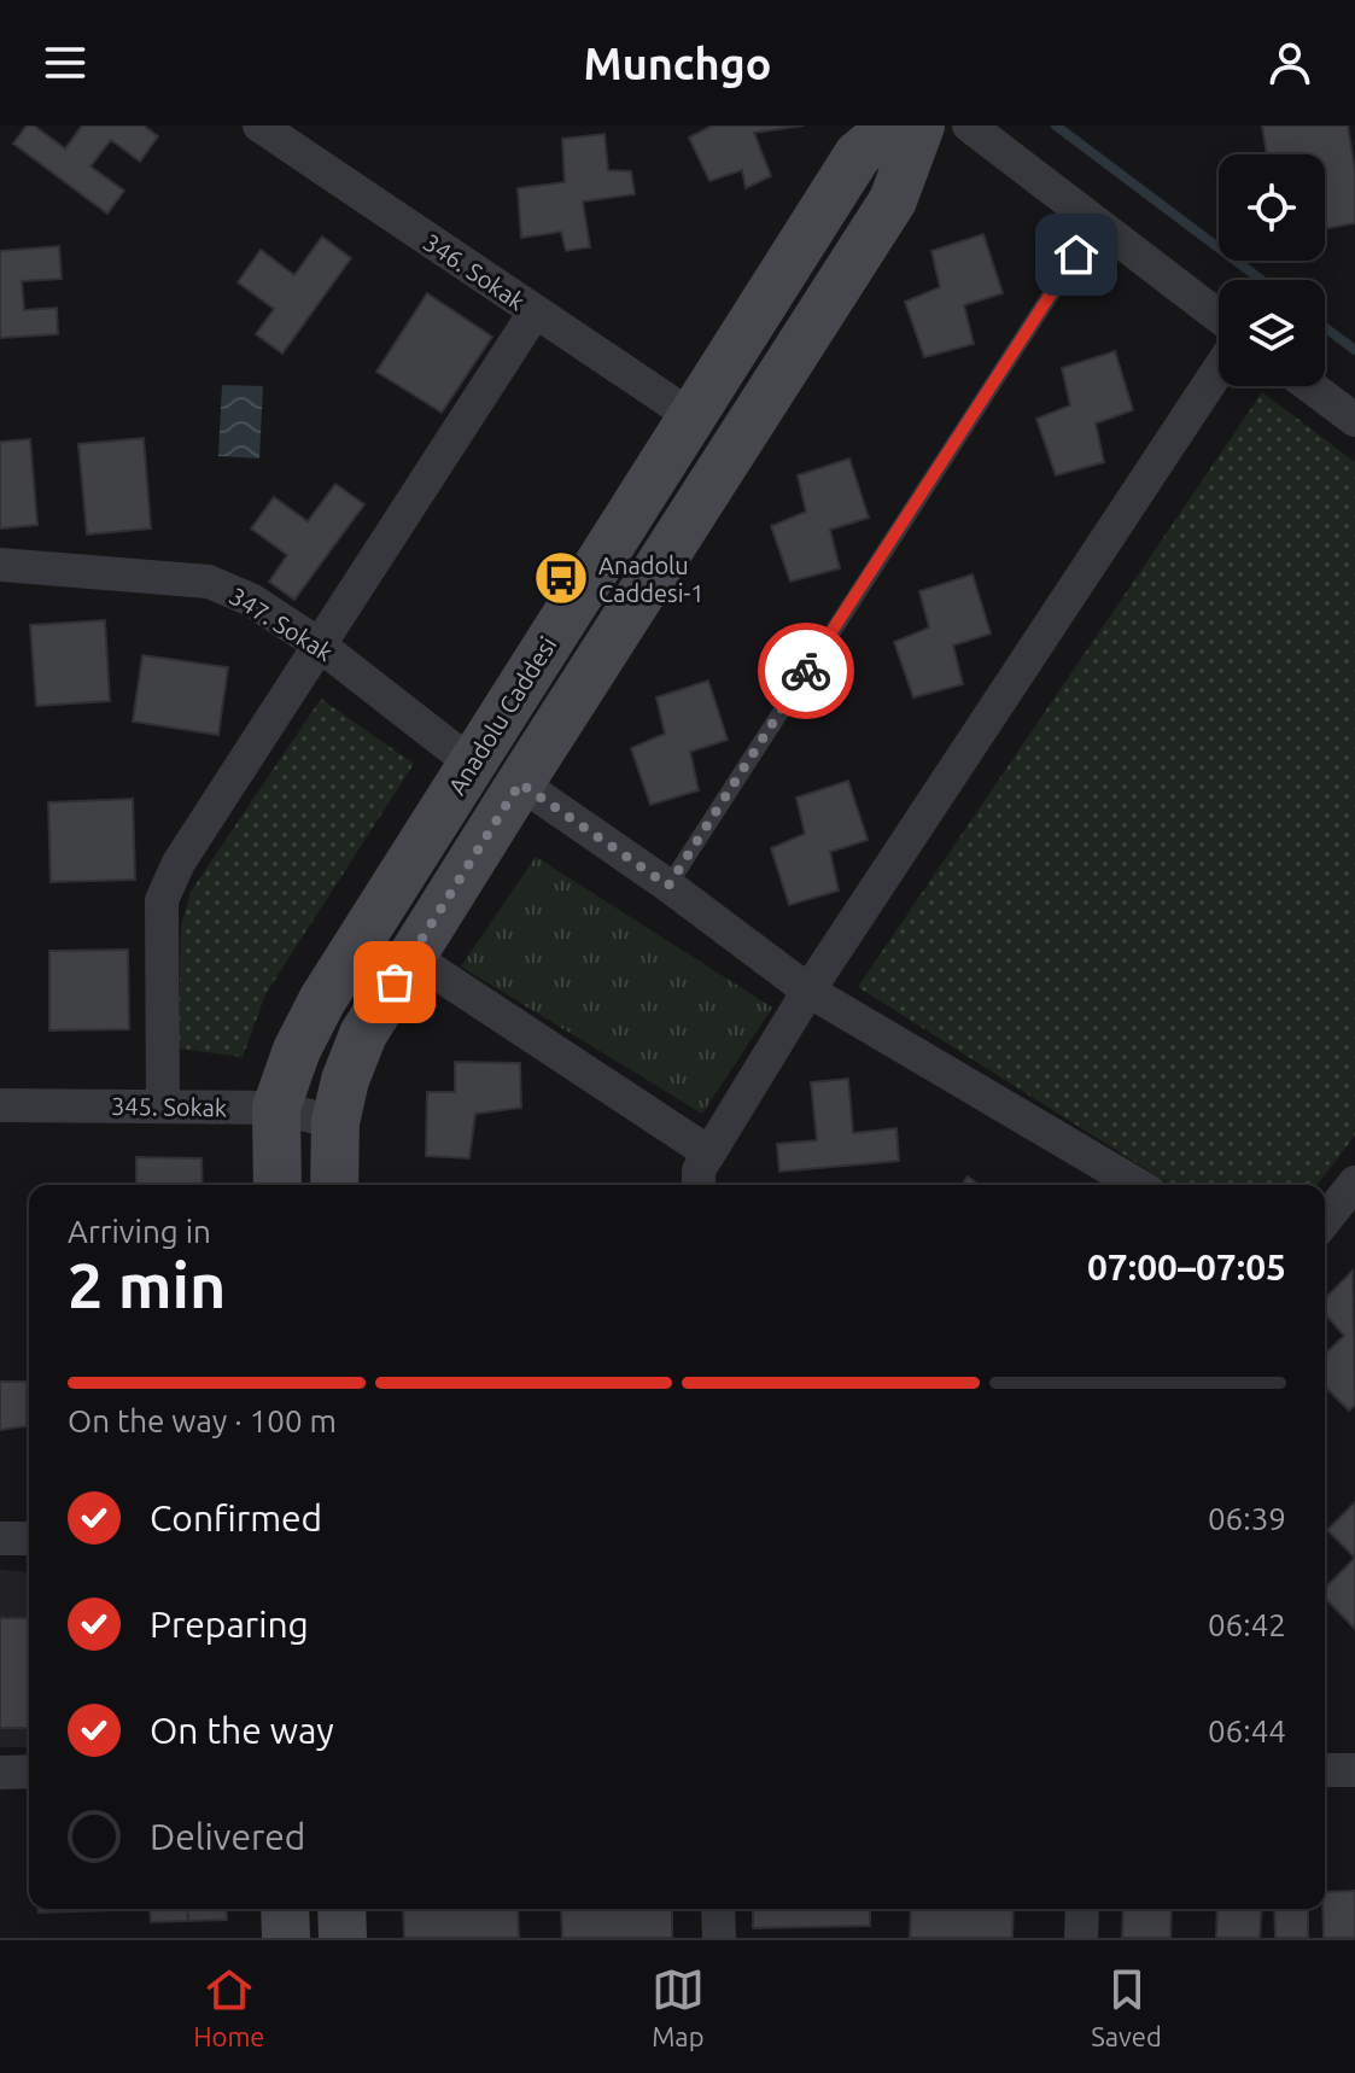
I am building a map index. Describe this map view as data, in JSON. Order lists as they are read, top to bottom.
{
  "streets": {
    "street": [
      "346. Sokak",
      "347. Sokak",
      "Anadolu Caddesi",
      "345. Sokak"
    ]
  },
  "crossings": [
    ["346. Sokak", "Anadolu Caddesi"],
    ["347. Sokak", "Anadolu Caddesi"],
    ["Anadolu Caddesi", "345. Sokak"]
  ],
  "places": {
    "bus stop": ["Anadolu Caddesi-1"]
  },
  "page": {
    "header": "Munchgo",
    "heading": ["2 min", "Arriving in", "07:00–07:05"],
    "bar": "On the way · 100 m",
    "list": [
      ["Confirmed", "06:39"],
      ["Preparing", "06:42"],
      ["On the way", "06:44"],
      "Delivered"
    ],
    "tabs": ["Home", "Map", "Saved"]
  }
}
